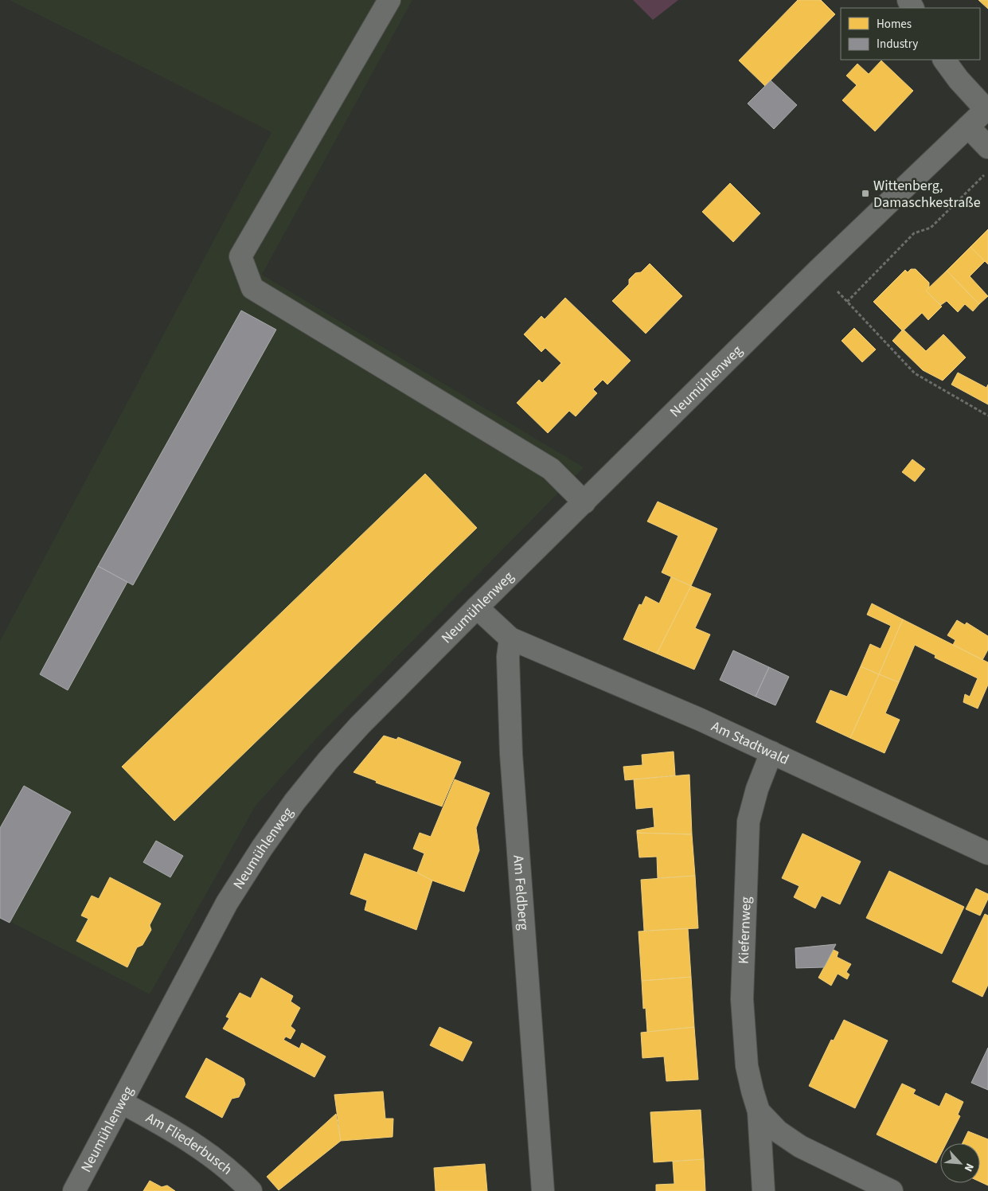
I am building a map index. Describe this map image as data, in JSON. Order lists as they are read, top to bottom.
{
  "streets": {
    "street": [
      "Neumühlenweg",
      "Am Stadtwald",
      "Am Feldberg",
      "Kiefernweg",
      "Am Fliederbusch"
    ]
  },
  "crossings": [
    ["Neumühlenweg", "Am Fliederbusch"],
    ["Am Stadtwald", "Am Feldberg"],
    ["Am Stadtwald", "Kiefernweg"]
  ],
  "places": {
    "transit": ["Wittenberg, Damaschkestraße"]
  },
  "legend": ["Homes", "Industry"],
  "north": "bottom right"
}
